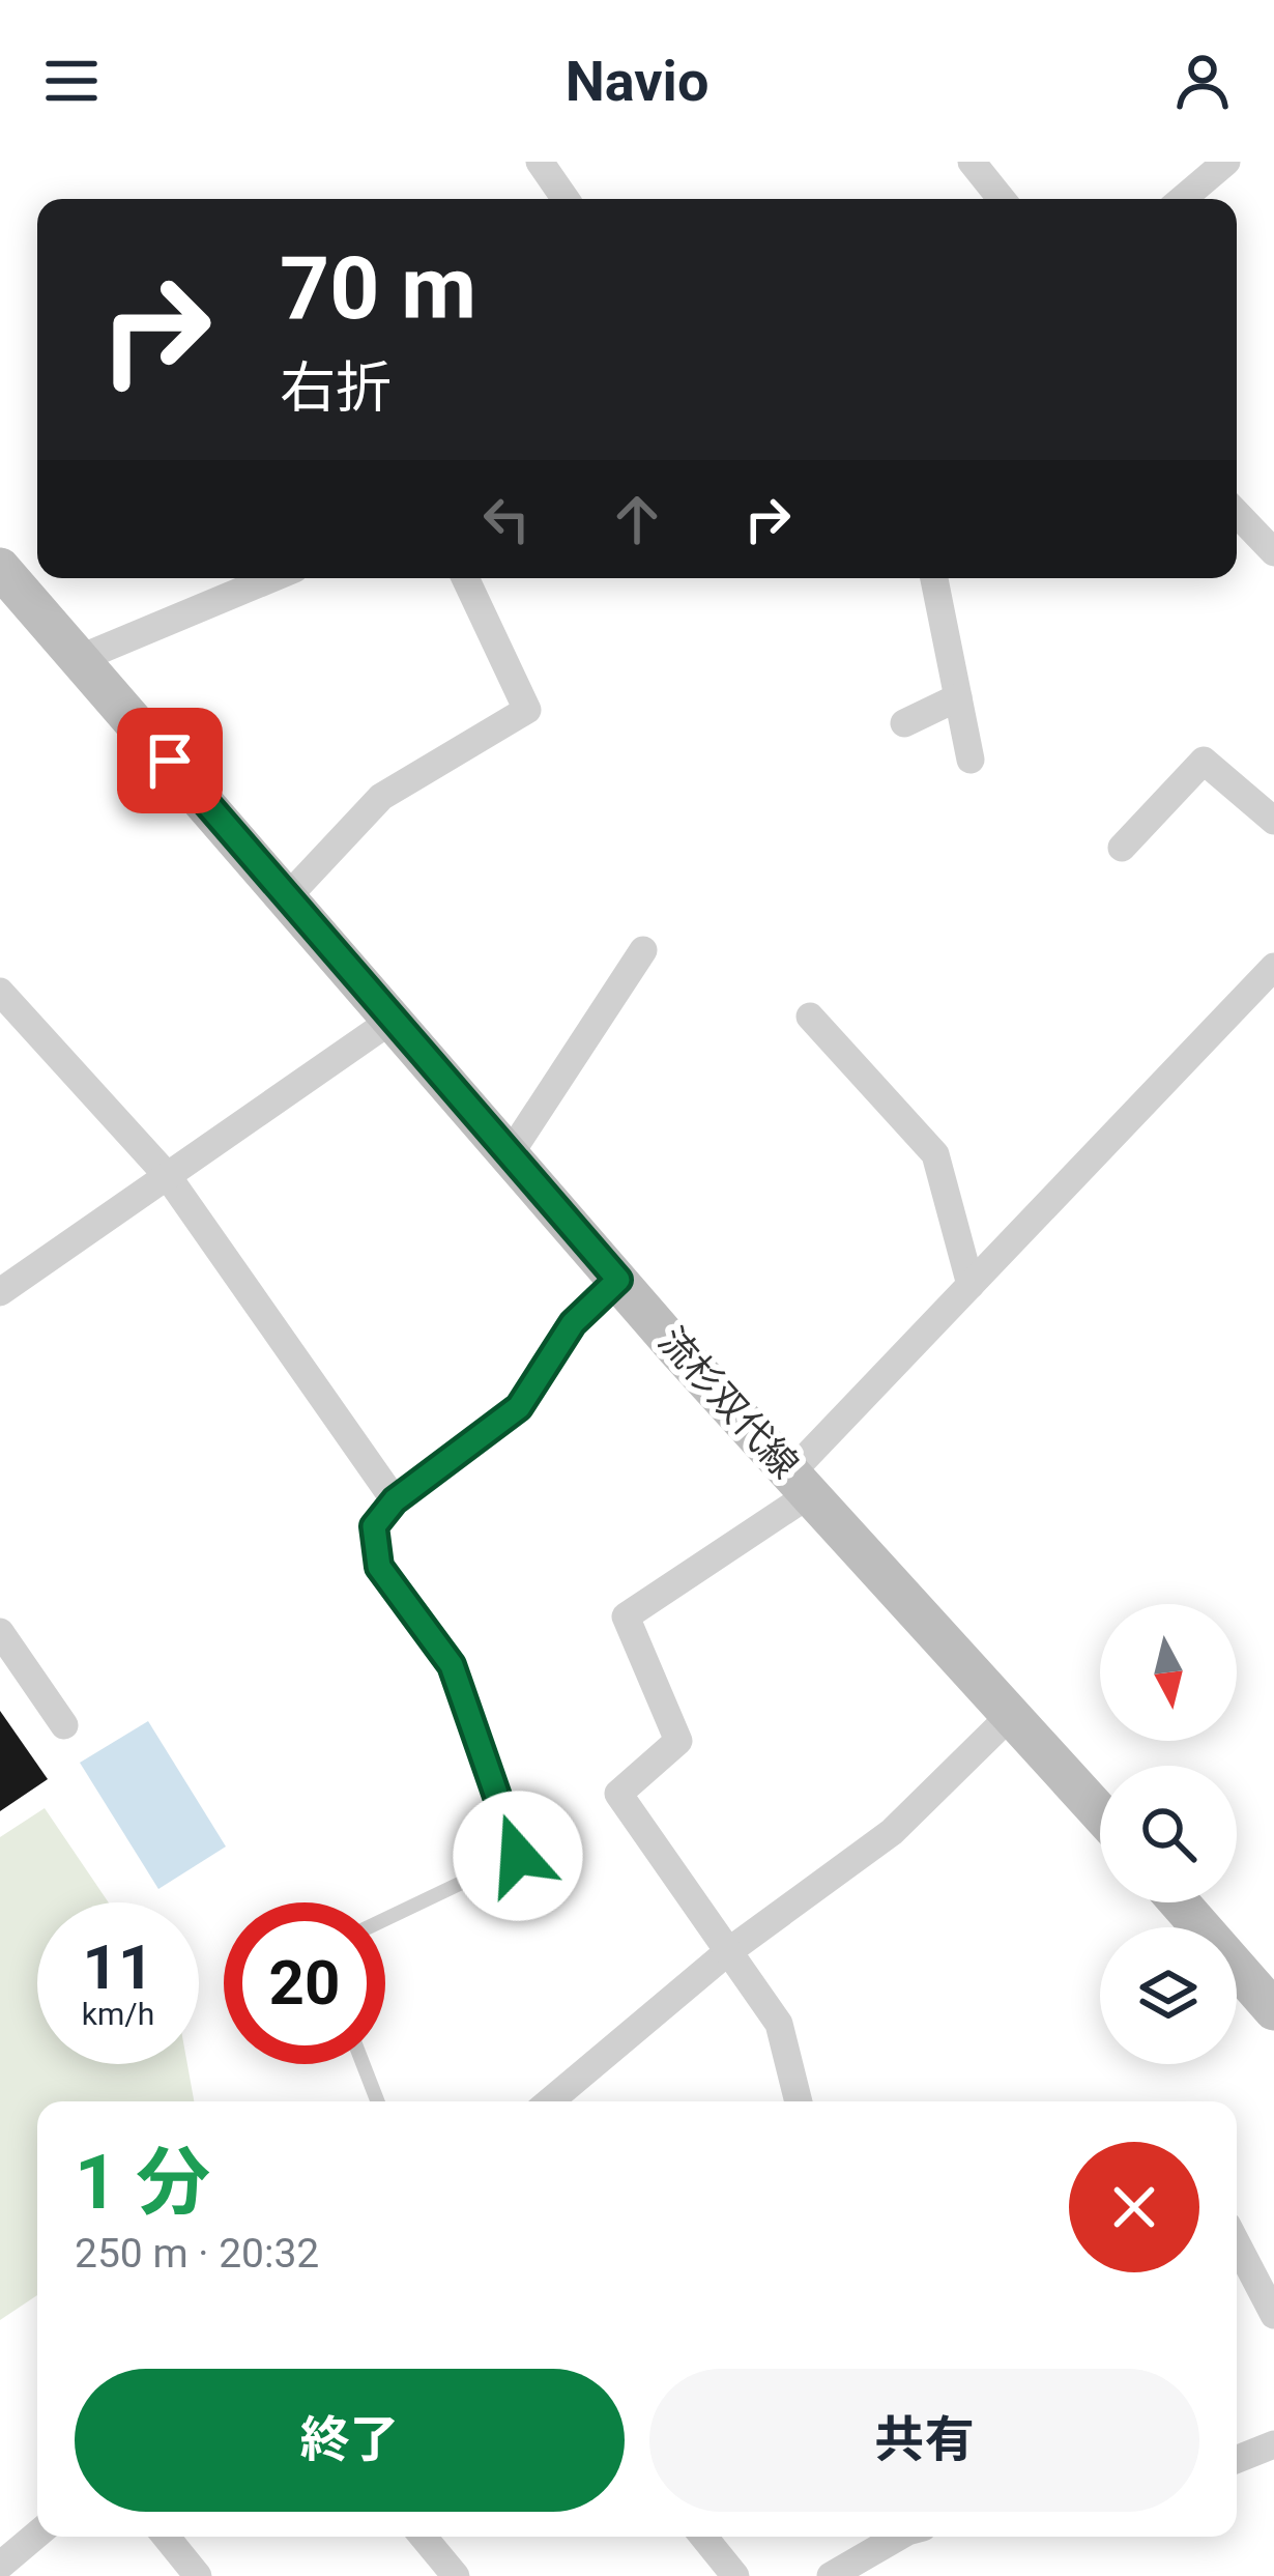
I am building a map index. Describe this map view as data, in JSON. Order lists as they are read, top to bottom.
{
  "streets": {
    "main road": ["流杉双代線"]
  },
  "north": "bottom",
  "page": {
    "header": "Navio",
    "turn": ["70 m", "右折"],
    "speed": "11 km/h",
    "limit": "20",
    "heading": ["1 分", "250 m · 20:32"],
    "buttons": ["終了", "共有"]
  }
}
